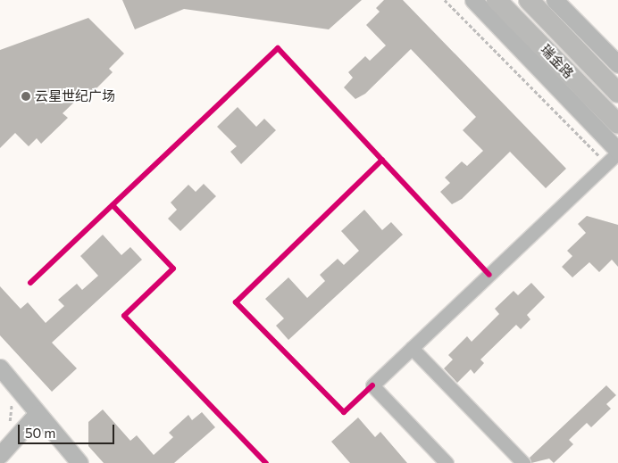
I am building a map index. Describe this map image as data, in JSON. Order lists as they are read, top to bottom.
{
  "streets": {
    "main road": ["瑞金路"]
  },
  "places": ["云星世纪广场"],
  "scale_bar": "50 m"
}
